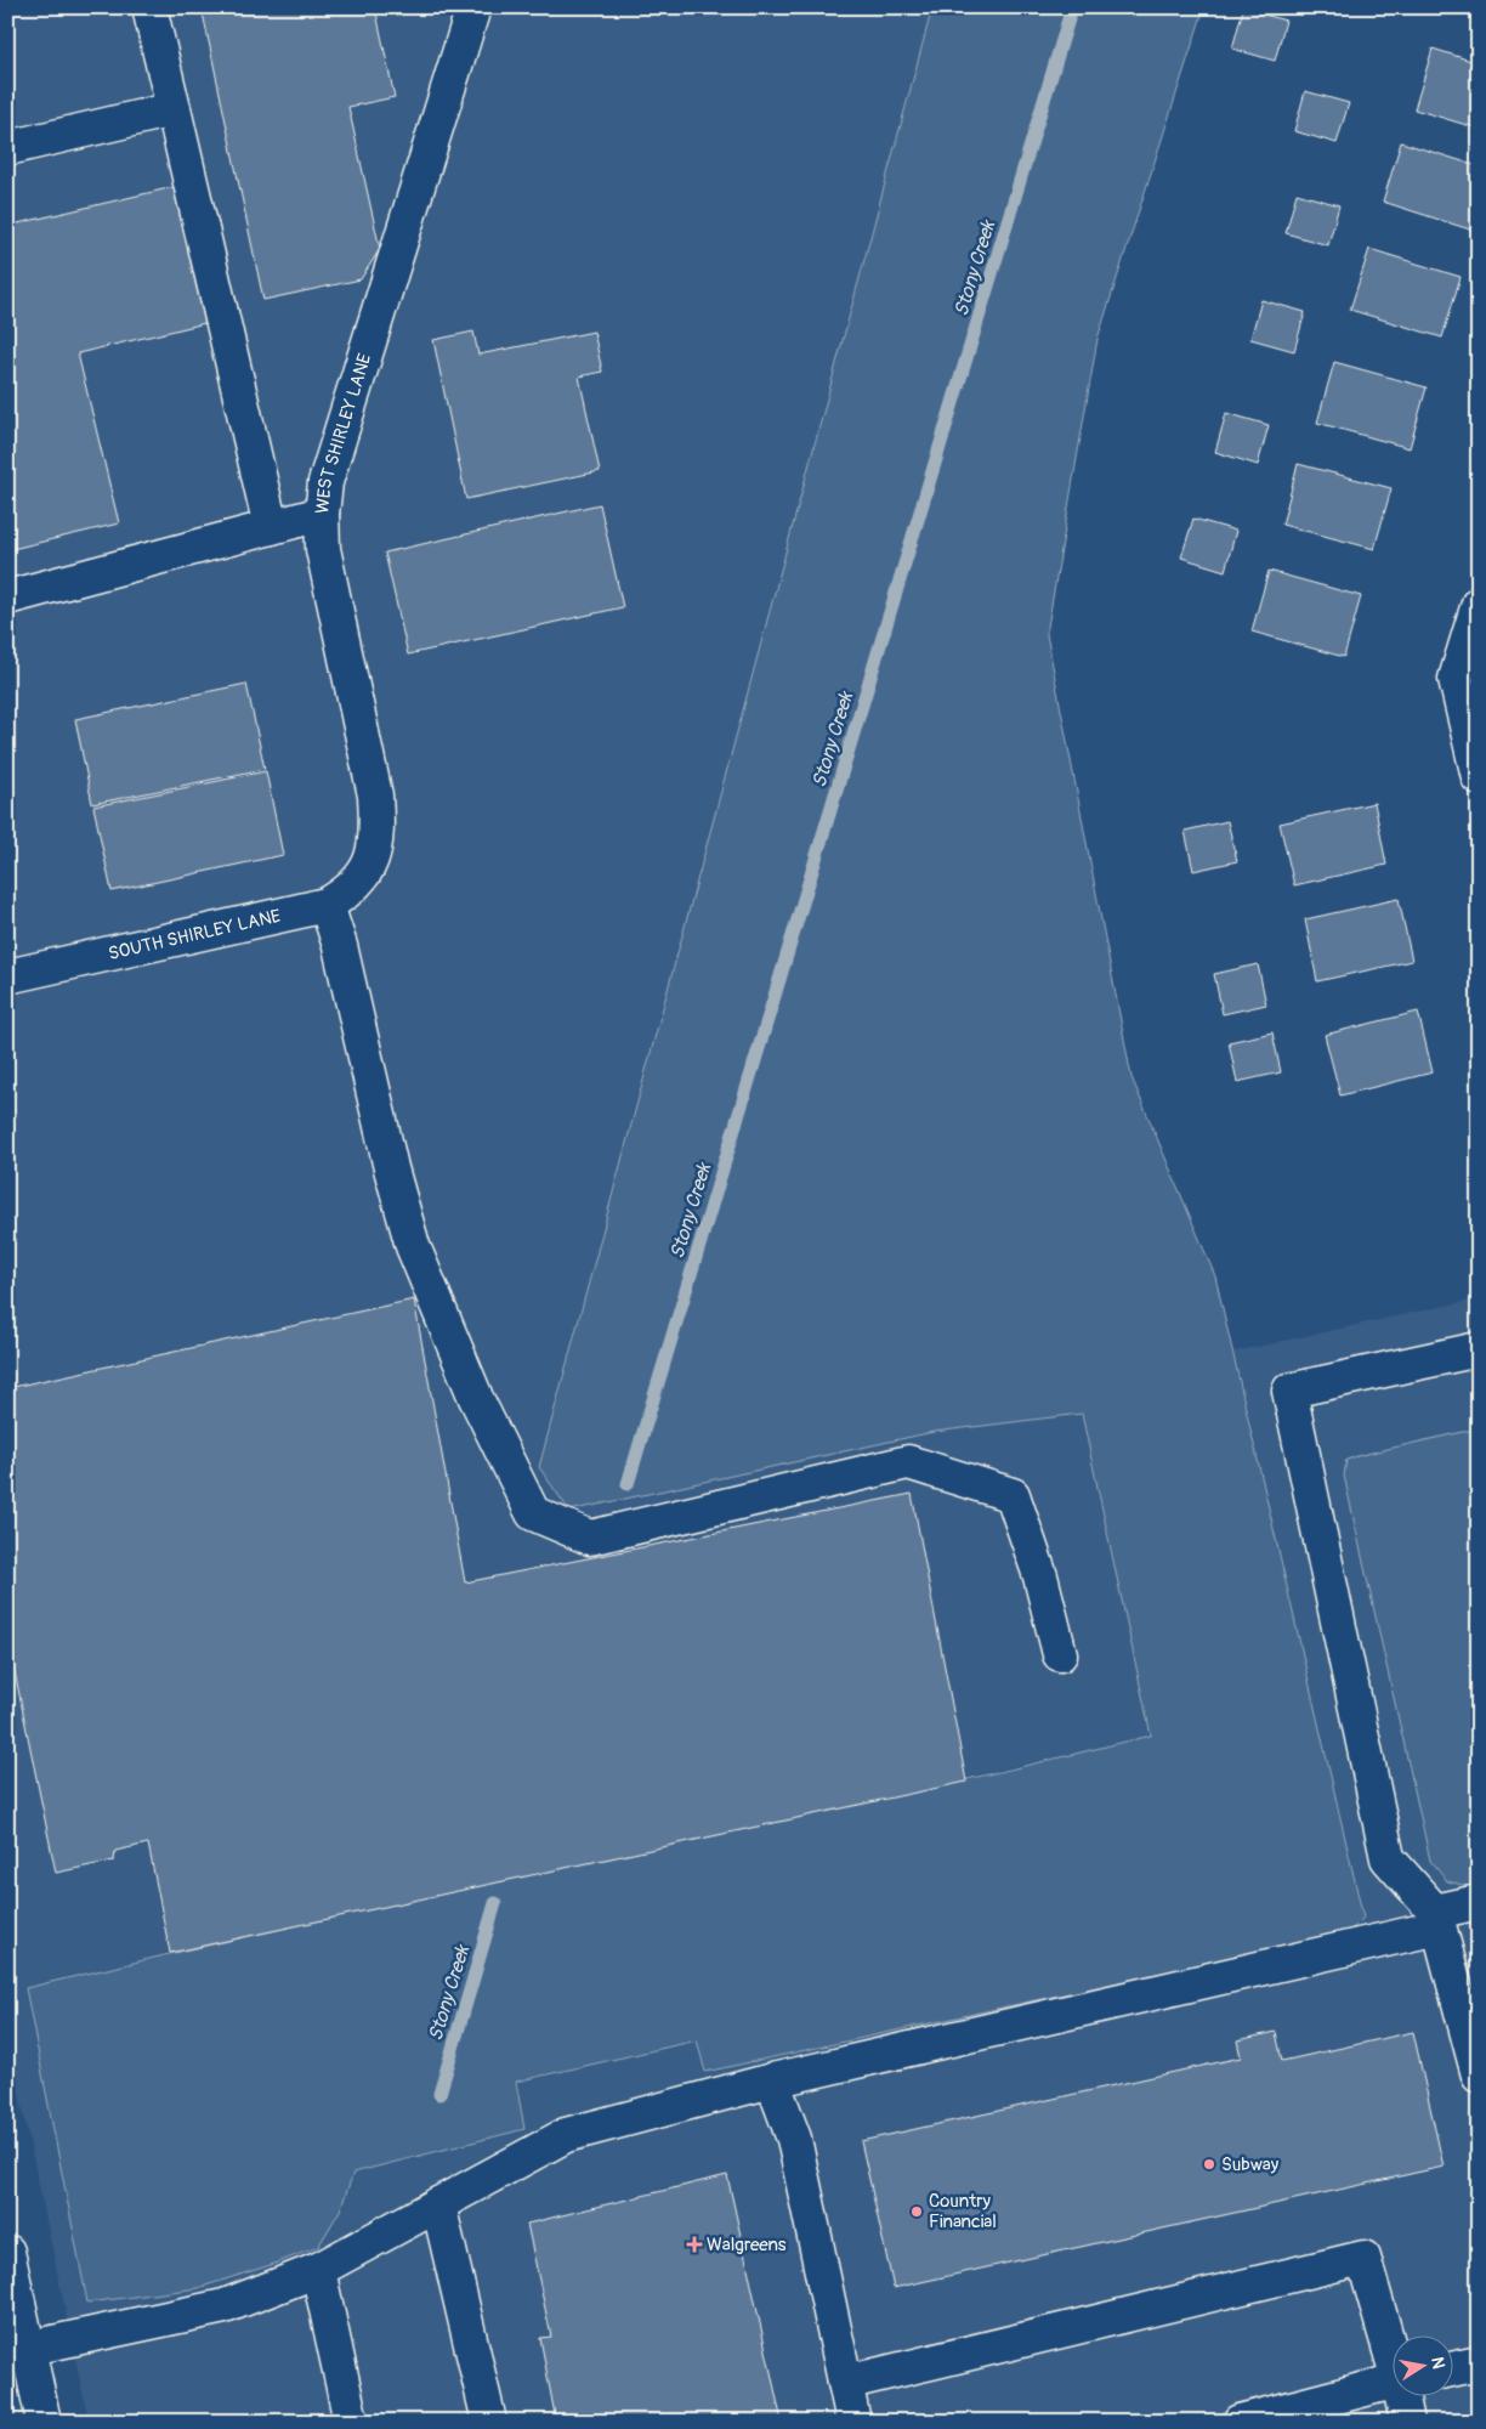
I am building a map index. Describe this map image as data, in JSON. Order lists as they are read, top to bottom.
{
  "streets": {
    "street": ["WEST SHIRLEY LANE", "SOUTH SHIRLEY LANE"]
  },
  "crossings": [
    ["WEST SHIRLEY LANE", "SOUTH SHIRLEY LANE"]
  ],
  "water": ["Stony Creek"],
  "places": {
    "other": ["Subway", "Country Financial"],
    "health": ["Walgreens"]
  },
  "north": "right"
}
